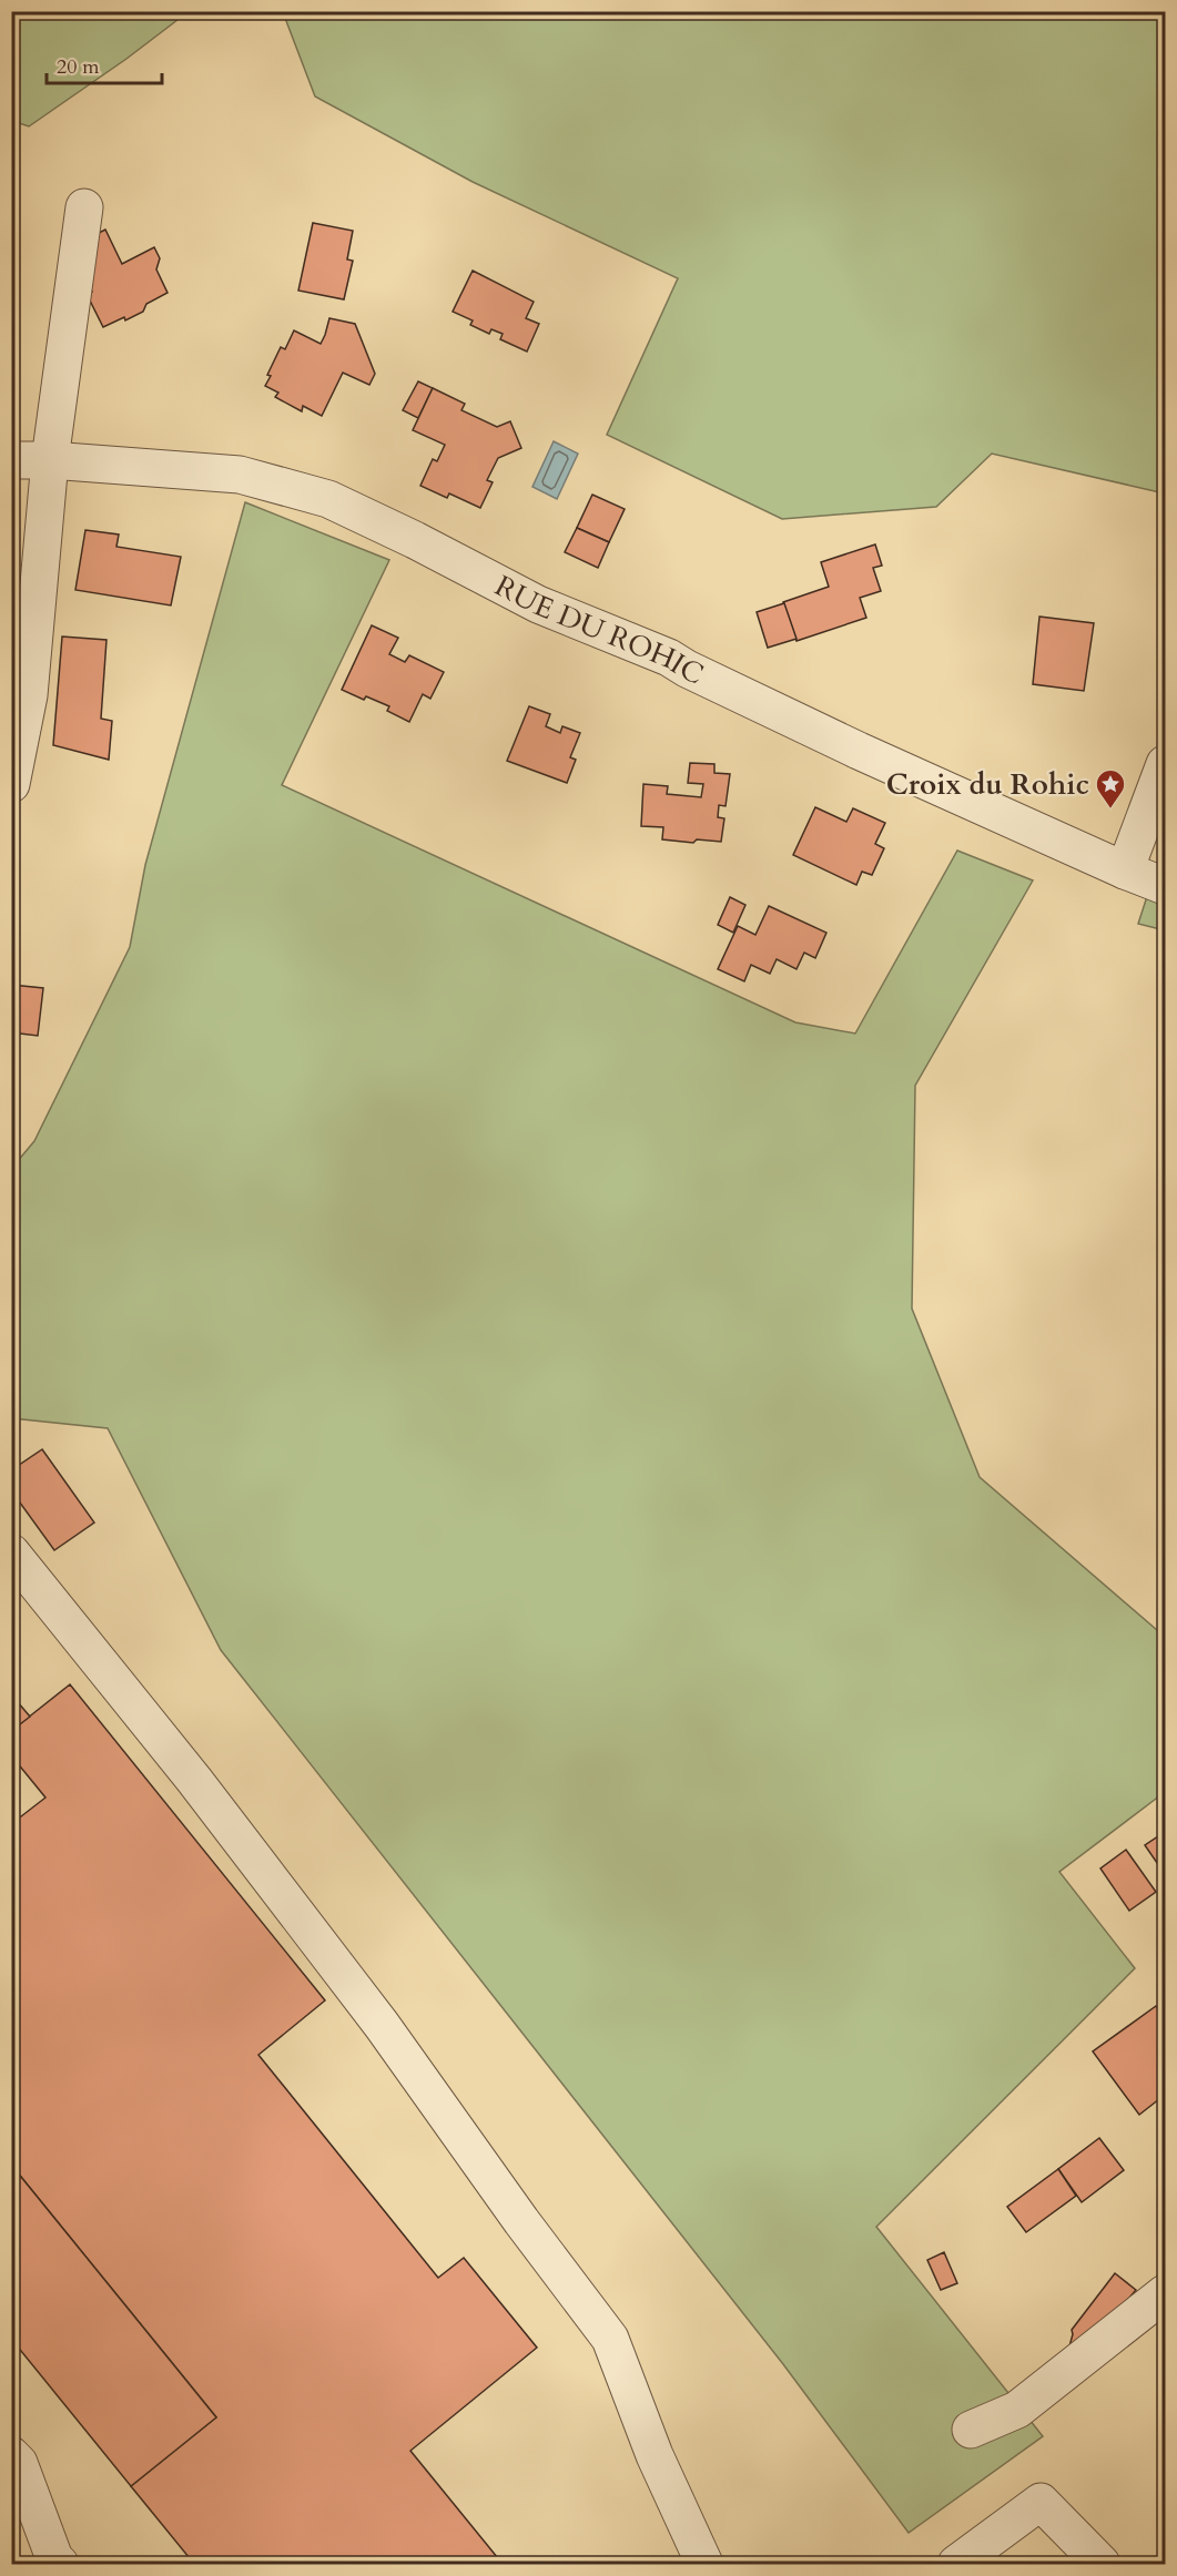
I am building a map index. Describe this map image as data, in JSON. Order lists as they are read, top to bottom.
{
  "streets": {
    "street": ["RUE DU ROHIC"]
  },
  "places": {
    "place": ["Croix du Rohic"]
  },
  "scale_bar": "20 m"
}
